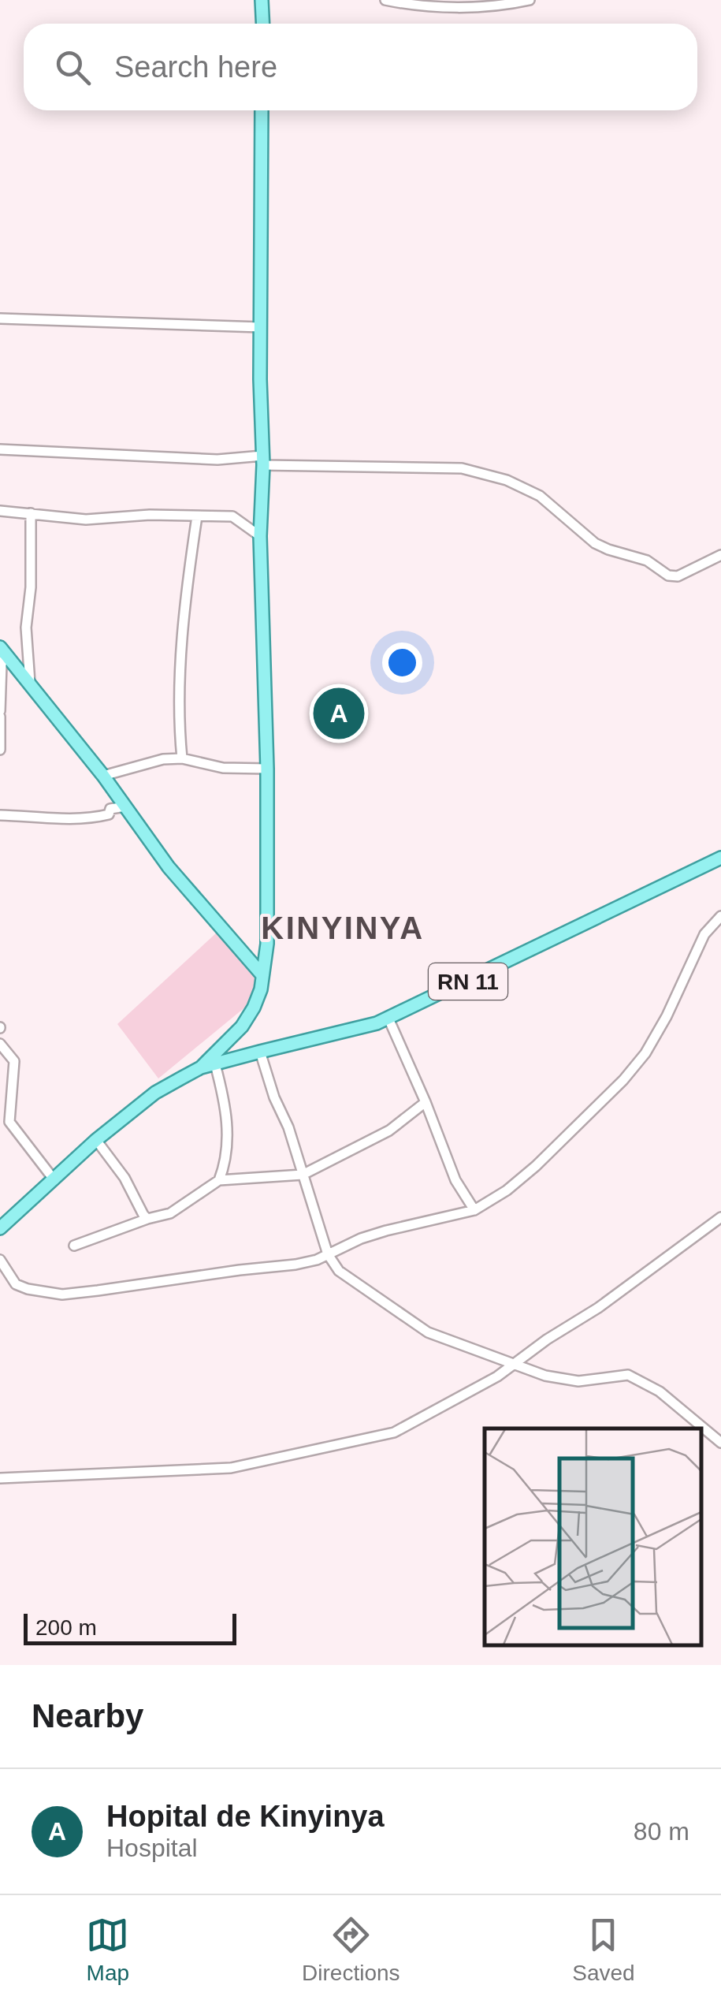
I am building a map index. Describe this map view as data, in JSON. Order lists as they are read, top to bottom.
{
  "streets": {
    "main road": ["RN 11"]
  },
  "districts": ["KINYINYA"],
  "scale_bar": "200 m",
  "page": {
    "search": "Search here",
    "pins": "A",
    "scale": "200 m",
    "heading": "Nearby",
    "list": [
      {
        "mark": "A",
        "name": "Hopital de Kinyinya",
        "note": "Hospital",
        "value": "80 m"
      }
    ],
    "nav": ["Map", "Directions", "Saved"]
  }
}
